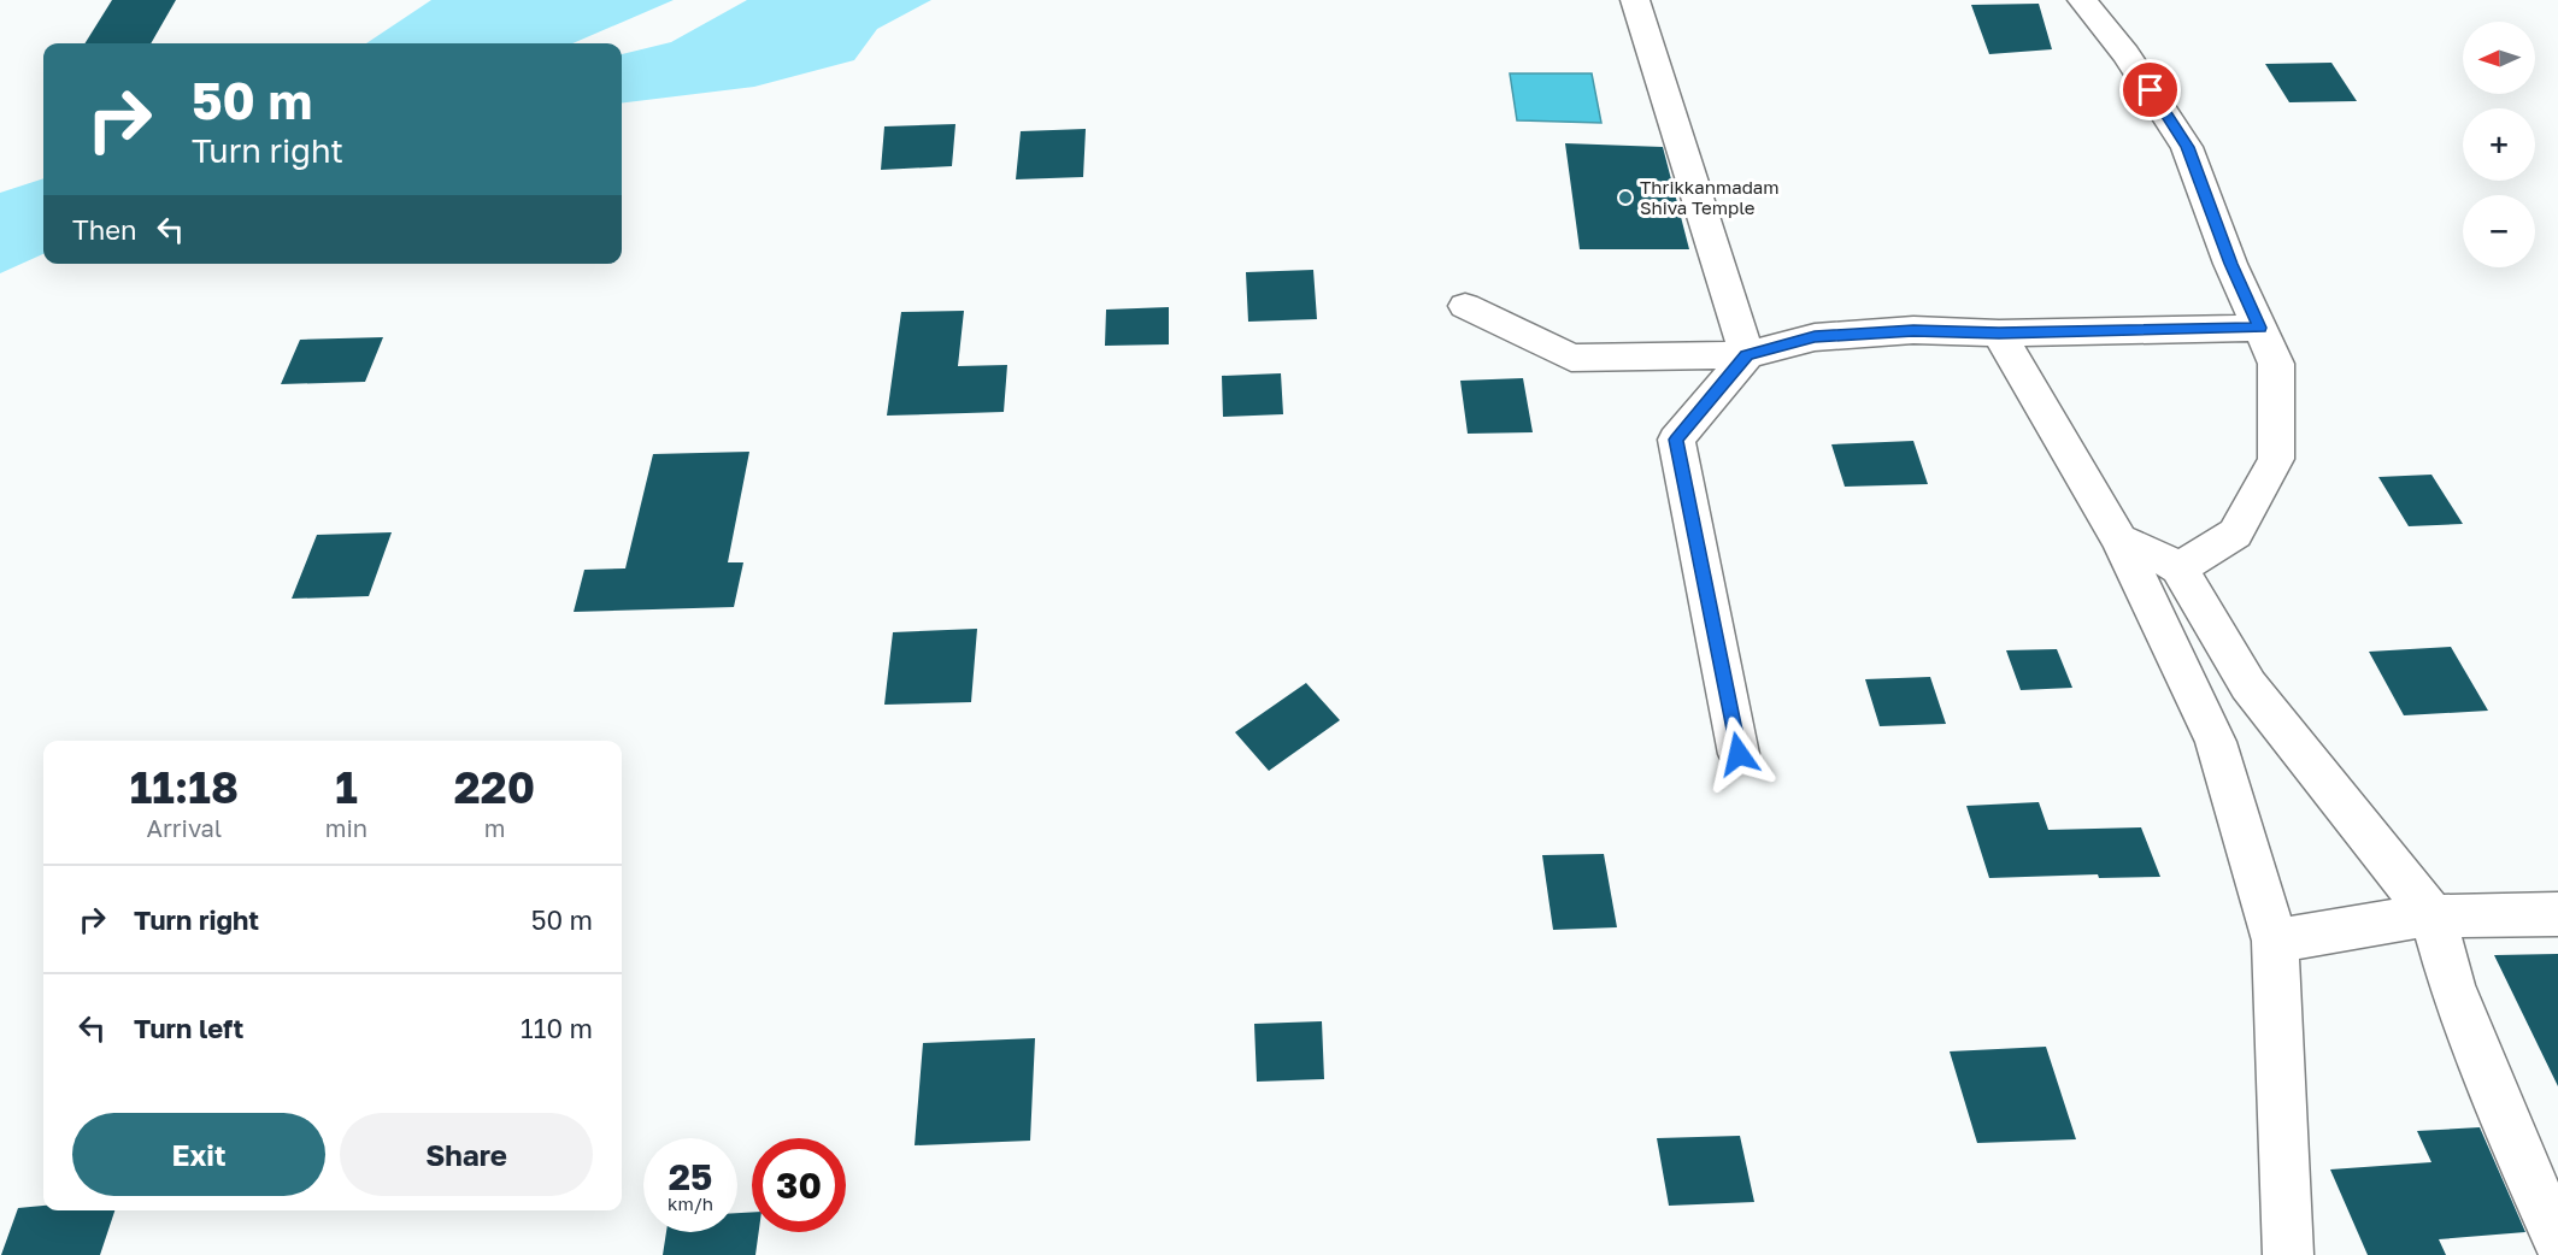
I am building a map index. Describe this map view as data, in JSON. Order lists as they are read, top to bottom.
{
  "places": ["Thrikkanmadam Shiva Temple"],
  "north": "left",
  "page": {
    "map_buttons": ["+", "−"],
    "turn": ["50 m", "Turn right"],
    "then": "Then",
    "eta": [
      "11:18",
      "Arrival",
      "1",
      "min",
      "220",
      "m"
    ],
    "list": [
      {
        "name": "Turn right",
        "value": "50 m"
      },
      {
        "name": "Turn left",
        "value": "110 m"
      }
    ],
    "buttons": ["Exit", "Share"],
    "speed": "25 km/h",
    "limit": "30"
  }
}
